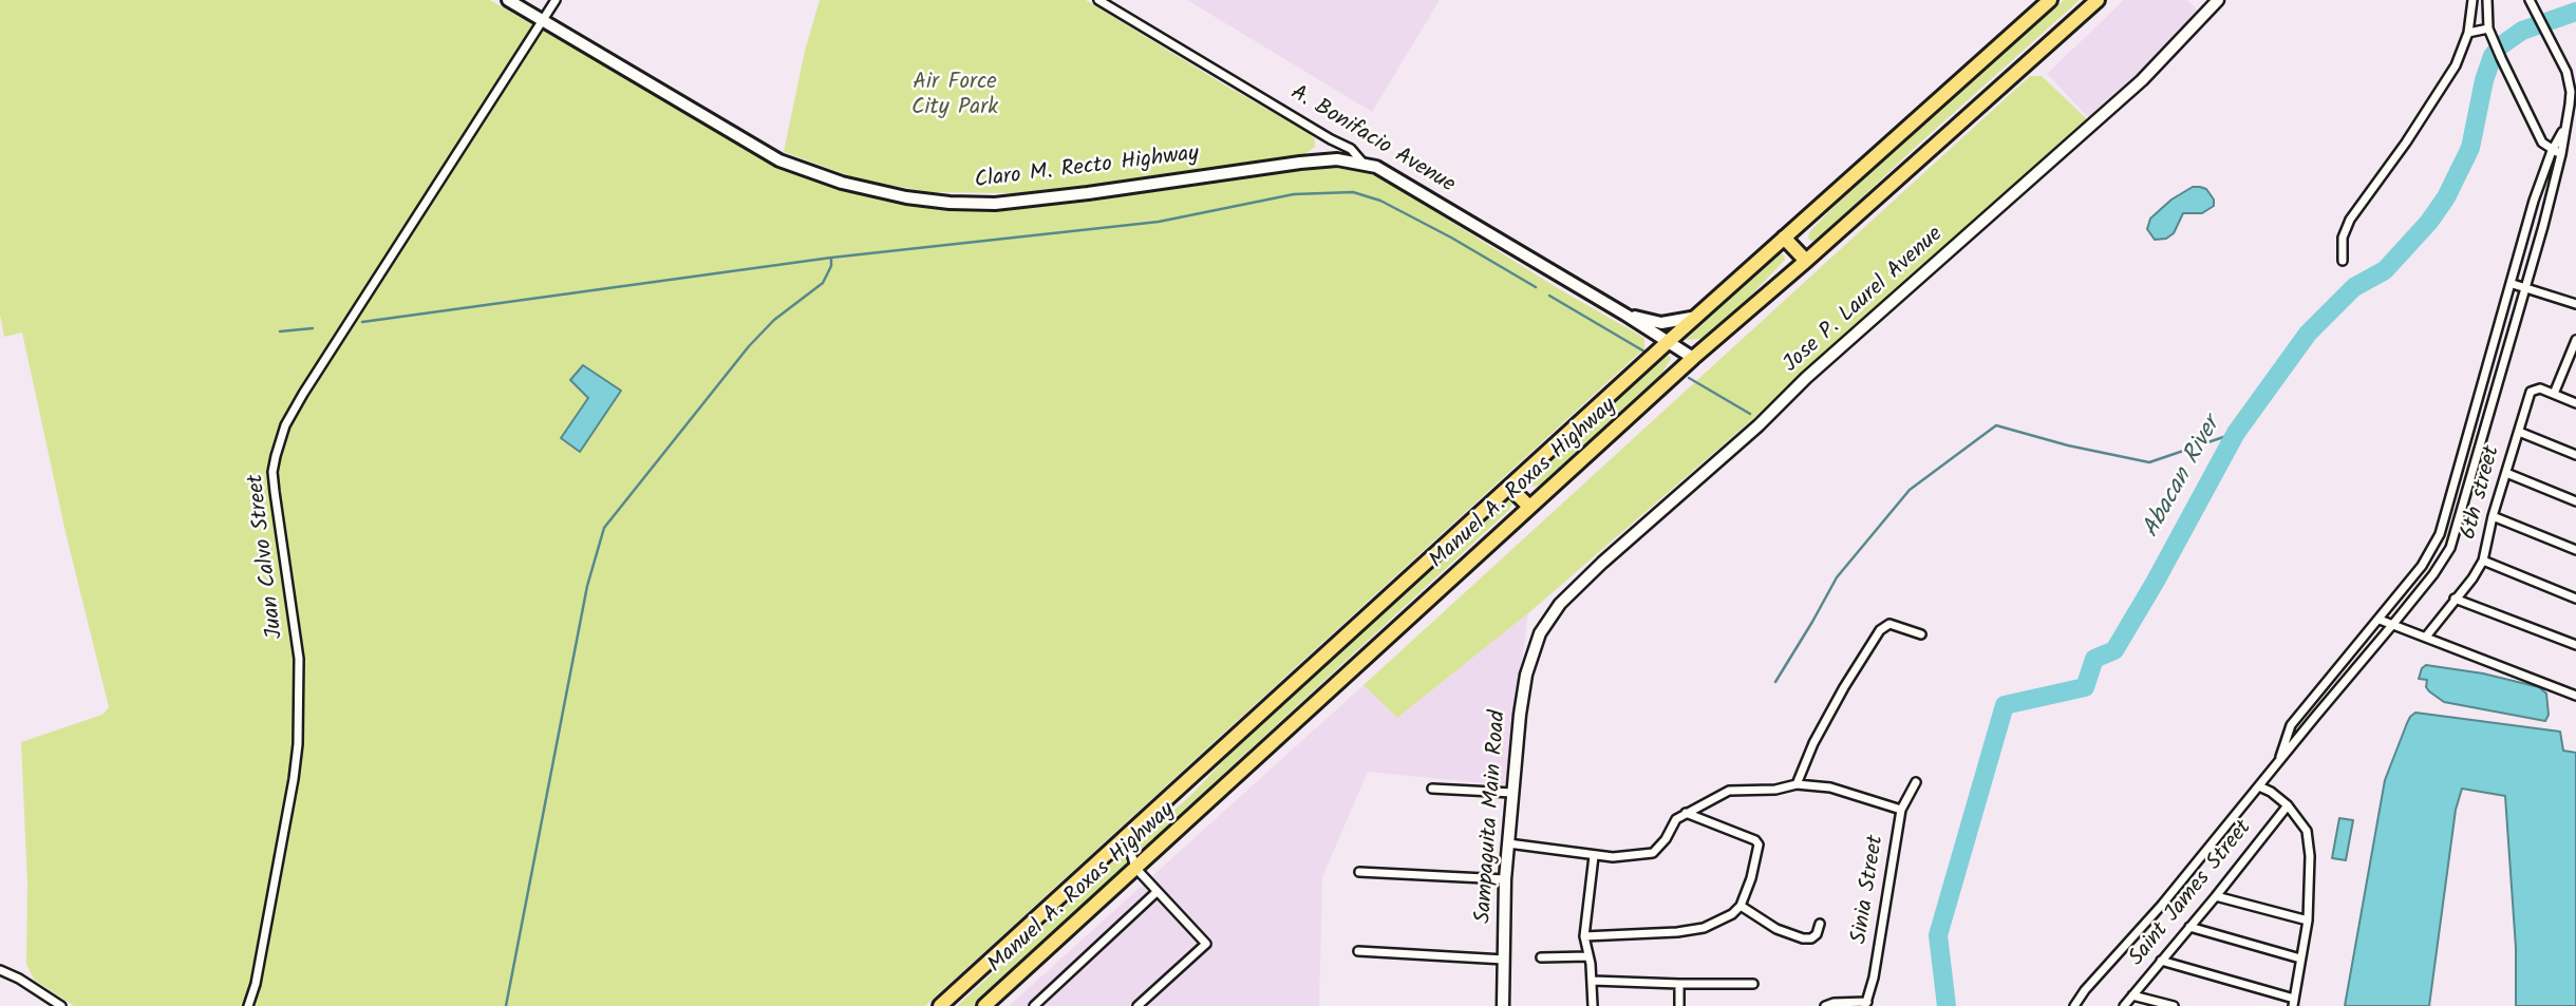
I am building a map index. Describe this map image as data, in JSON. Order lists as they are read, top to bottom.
{
  "streets": {
    "main road": ["A. Bonifacio Avenue", "Claro M. Recto Highway", "Manuel A. Roxas Highway"],
    "street": [
      "Jose P. Laurel Avenue",
      "6th street",
      "Juan Calvo Street",
      "Sampaguita Main Road",
      "Sinia Street",
      "Saint James Street"
    ]
  },
  "crossings": [
    ["A. Bonifacio Avenue", "Claro M. Recto Highway"],
    ["A. Bonifacio Avenue", "Manuel A. Roxas Highway"],
    ["Claro M. Recto Highway", "Juan Calvo Street"],
    ["Jose P. Laurel Avenue", "Sampaguita Main Road"]
  ],
  "water": ["Abacan River"],
  "parks": ["Air Force City Park"]
}
